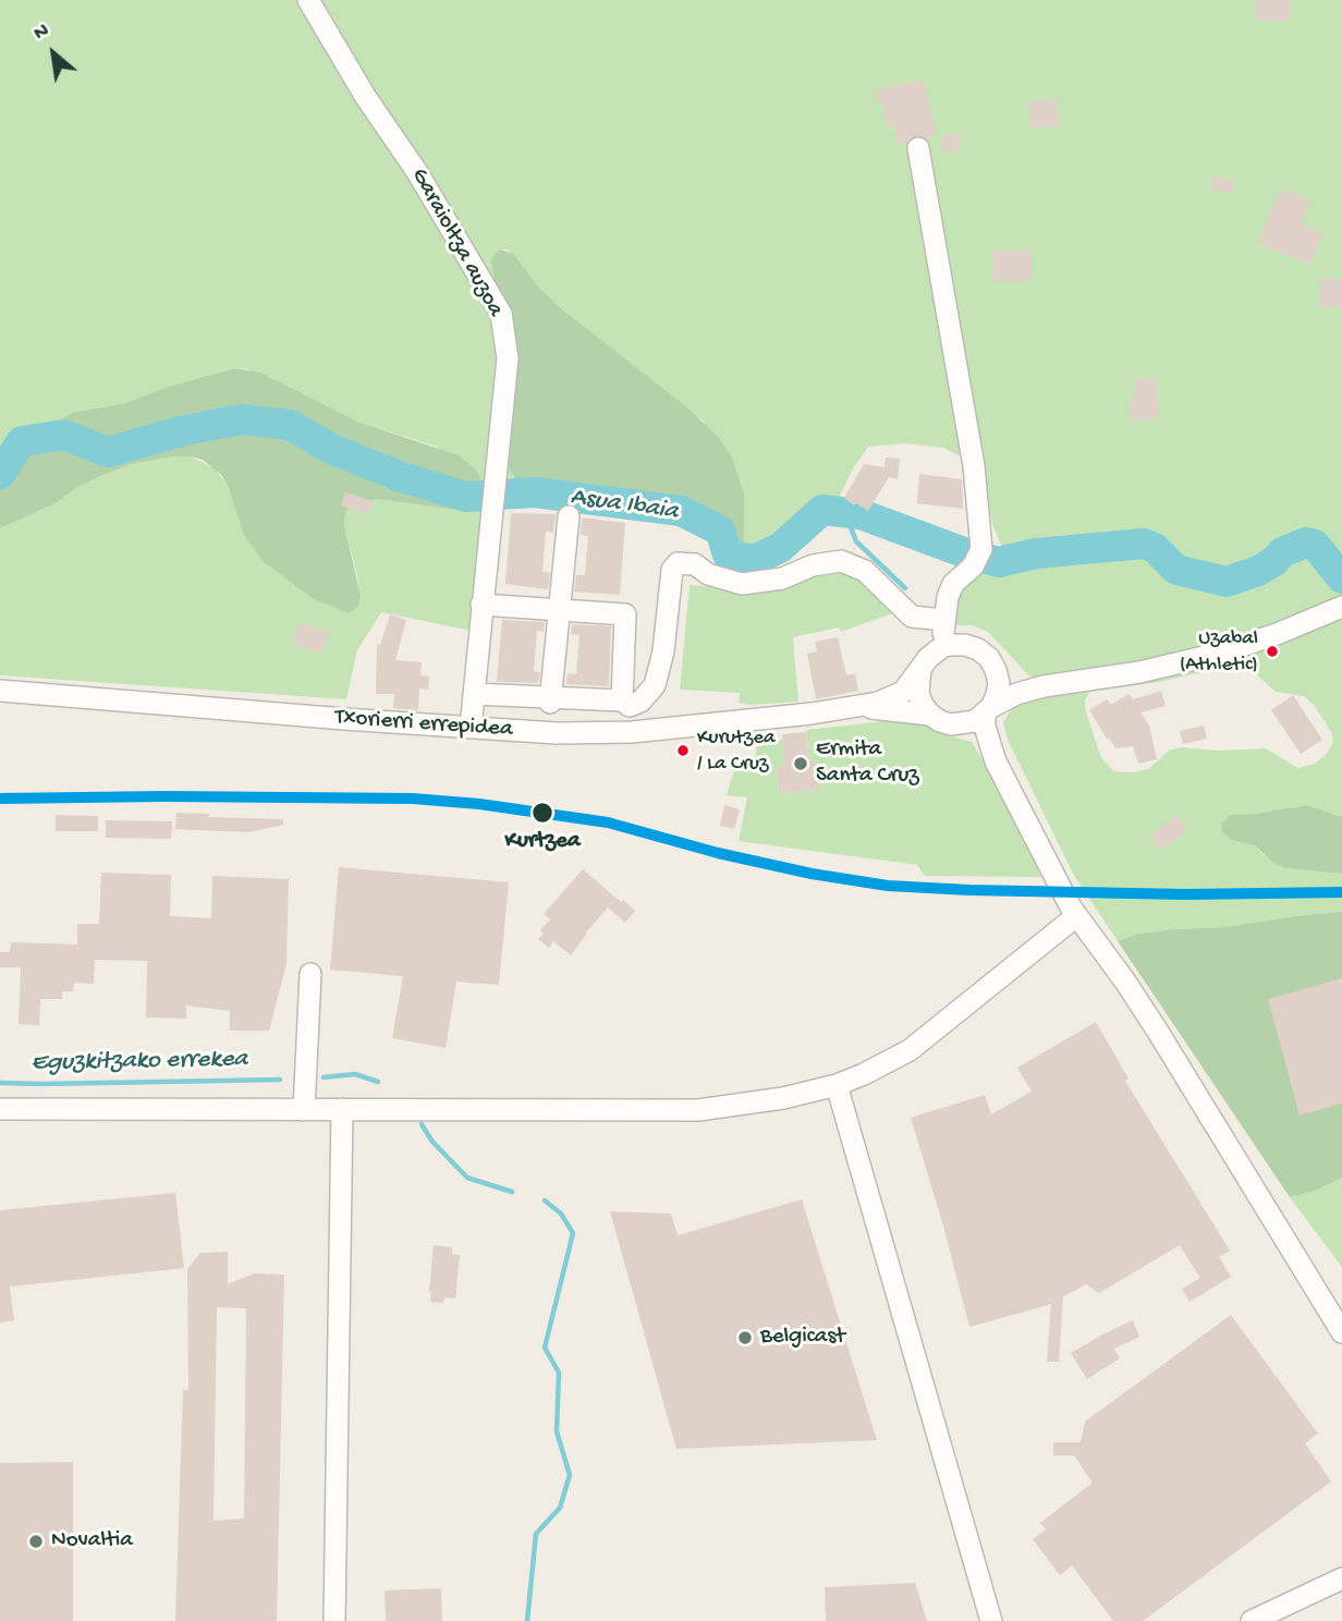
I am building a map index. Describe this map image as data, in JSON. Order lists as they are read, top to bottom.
{
  "streets": {
    "street": ["Garaioltza auzoa", "Txorierri errepidea"]
  },
  "crossings": [
    ["Garaioltza auzoa", "Txorierri errepidea"]
  ],
  "water": ["Asua Ibaia", "Eguzkitzako errekea"],
  "places": [
    "Uzabal (Athletic)",
    "Kurutzea / La Cruz",
    "Ermita Santa Cruz",
    "Kurtzea",
    "Belgicast",
    "Novaltia"
  ],
  "north": "top left"
}
